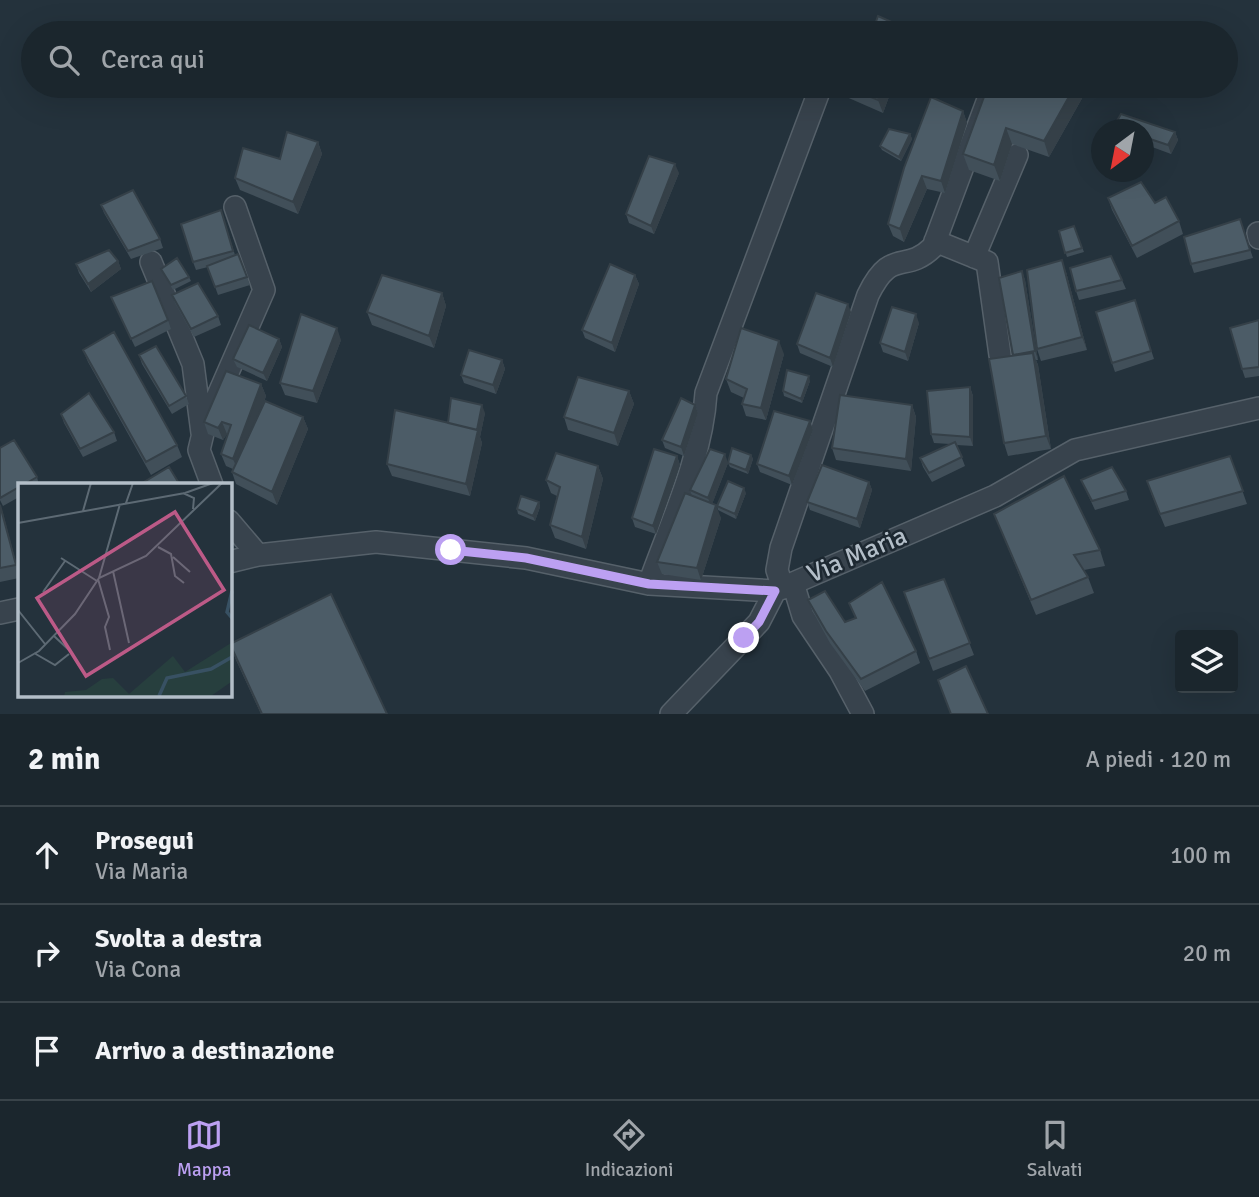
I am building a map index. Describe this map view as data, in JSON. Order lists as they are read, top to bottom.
{
  "streets": {
    "street": ["Via Maria"]
  },
  "north": "bottom left",
  "page": {
    "search": "Cerca qui",
    "heading": ["2 min", "A piedi · 120 m"],
    "list": [
      ["Prosegui", "Via Maria", "100 m"],
      ["Svolta a destra", "Via Cona", "20 m"],
      "Arrivo a destinazione"
    ],
    "nav": ["Mappa", "Indicazioni", "Salvati"]
  }
}
